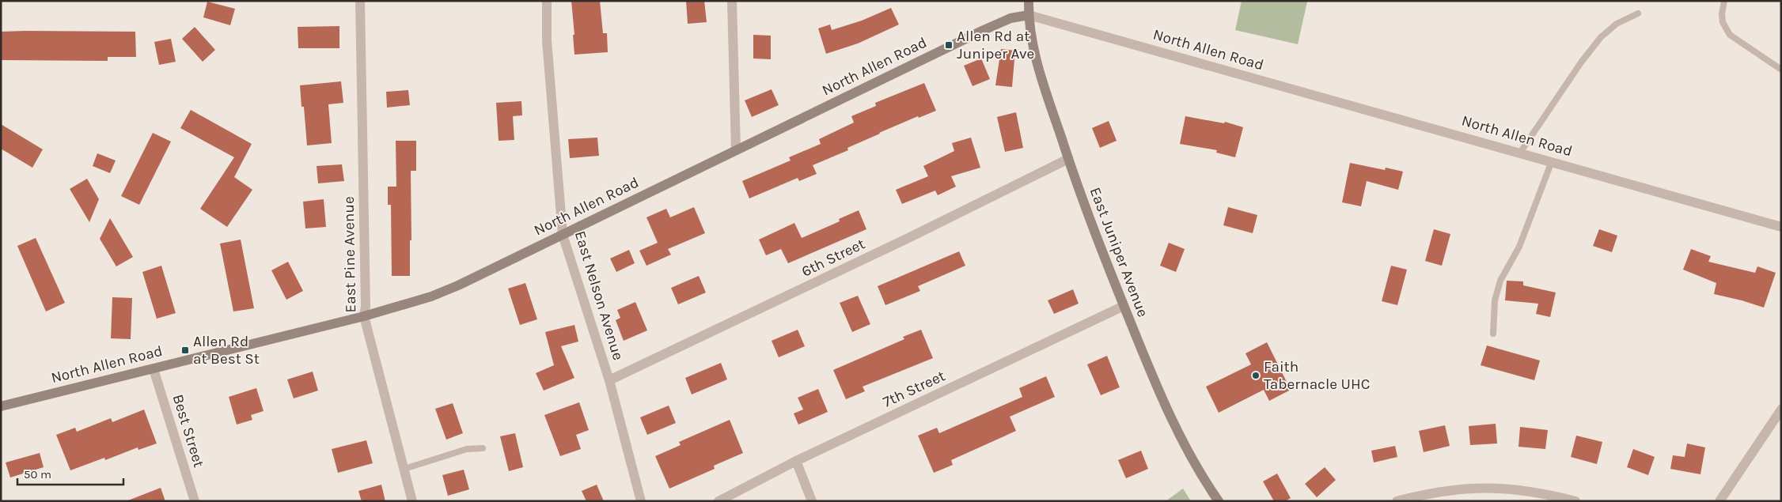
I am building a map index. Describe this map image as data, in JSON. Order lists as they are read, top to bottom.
{
  "streets": {
    "street": [
      "North Allen Road",
      "East Juniper Avenue",
      "East Pine Avenue",
      "6th Street",
      "East Nelson Avenue",
      "7th Street",
      "Best Street"
    ]
  },
  "crossings": [
    ["North Allen Road", "East Juniper Avenue"],
    ["North Allen Road", "East Pine Avenue"],
    ["North Allen Road", "East Nelson Avenue"],
    ["North Allen Road", "Best Street"],
    ["East Juniper Avenue", "6th Street"],
    ["East Juniper Avenue", "7th Street"],
    ["6th Street", "East Nelson Avenue"]
  ],
  "places": {
    "transit": ["Allen Rd at Juniper Ave", "Allen Rd at Best St"],
    "other": ["Faith Tabernacle UHC"]
  },
  "scale_bar": "50 m"
}
